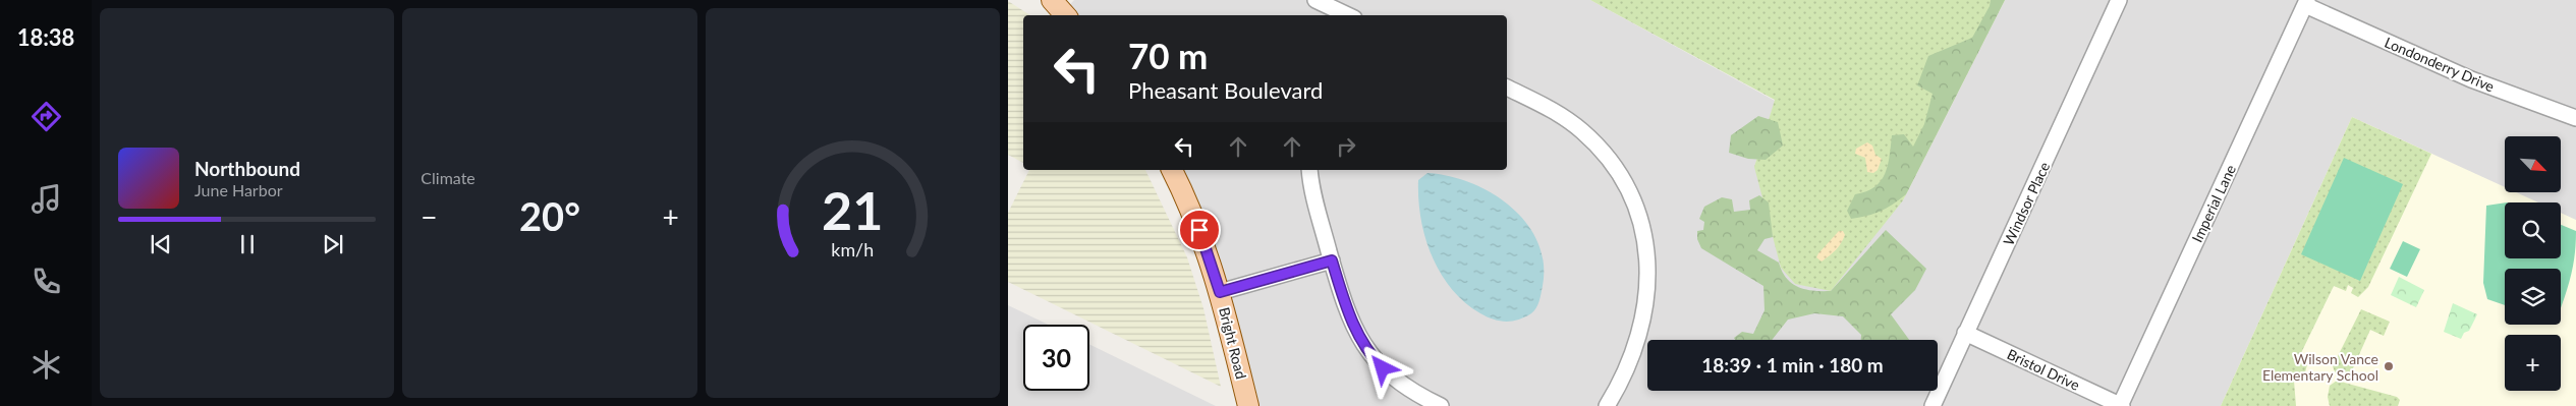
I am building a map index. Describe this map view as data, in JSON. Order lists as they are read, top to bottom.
{
  "streets": {
    "main road": ["Bright Road"],
    "street": [
      "Londonderry Drive",
      "Windsor Place",
      "Imperial Lane",
      "Bristol Drive"
    ]
  },
  "crossings": [
    ["Londonderry Drive", "Imperial Lane"],
    ["Windsor Place", "Bristol Drive"],
    ["Imperial Lane", "Bristol Drive"]
  ],
  "places": ["Wilson Vance Elementary School"],
  "north": "bottom right",
  "page": {
    "tabs": "18:38",
    "tile": "Climate",
    "turn": ["70 m", "Pheasant Boulevard"],
    "map_buttons": "+",
    "song": ["Northbound", "June Harbor"],
    "heat": ["−", "20°", "+"],
    "limit": "30",
    "trip": "18:39 · 1 min · 180 m",
    "gauge": ["21", "km/h"]
  }
}
